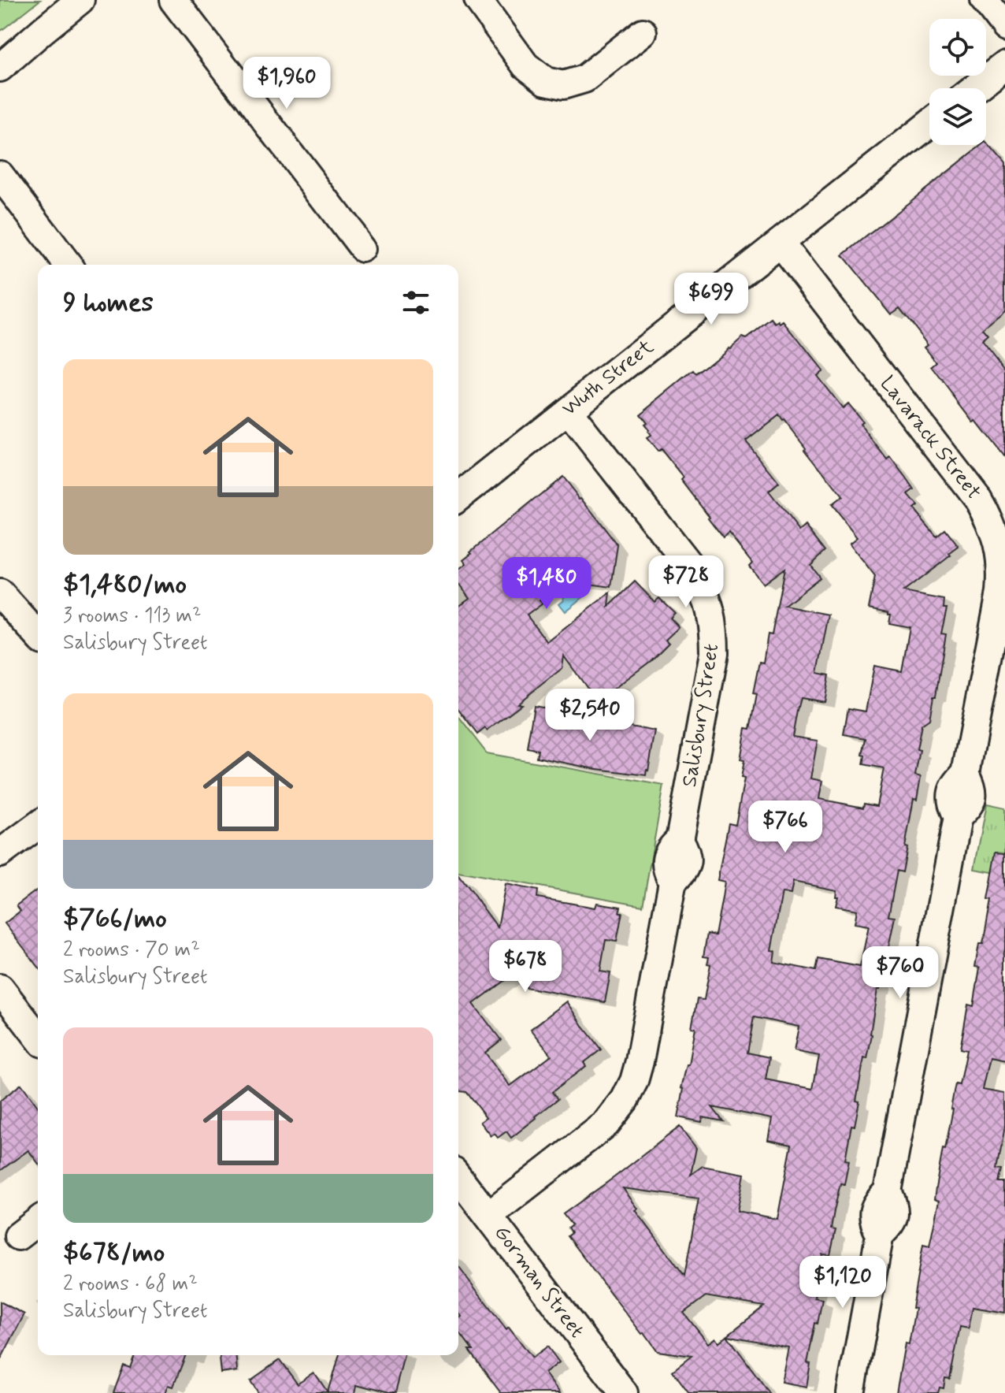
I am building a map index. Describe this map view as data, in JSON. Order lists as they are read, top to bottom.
{
  "streets": {
    "street": [
      "Wuth Street",
      "Lavarack Street",
      "Salisbury Street",
      "Gorman Street"
    ]
  },
  "crossings": [
    ["Wuth Street", "Lavarack Street"],
    ["Wuth Street", "Salisbury Street"],
    ["Salisbury Street", "Gorman Street"]
  ],
  "page": {
    "price": [
      "$1,960",
      "$699",
      "$728",
      "$1,480",
      "$2,540",
      "$766",
      "$678",
      "$760",
      "$1,120"
    ],
    "heading": "9 homes",
    "list": [
      {
        "name": "$1,480/mo",
        "note": "3 rooms · 113 m² · Salisbury Street"
      },
      {
        "name": "$766/mo",
        "note": "2 rooms · 70 m² · Salisbury Street"
      },
      {
        "name": "$678/mo",
        "note": "2 rooms · 68 m² · Salisbury Street"
      }
    ]
  }
}
